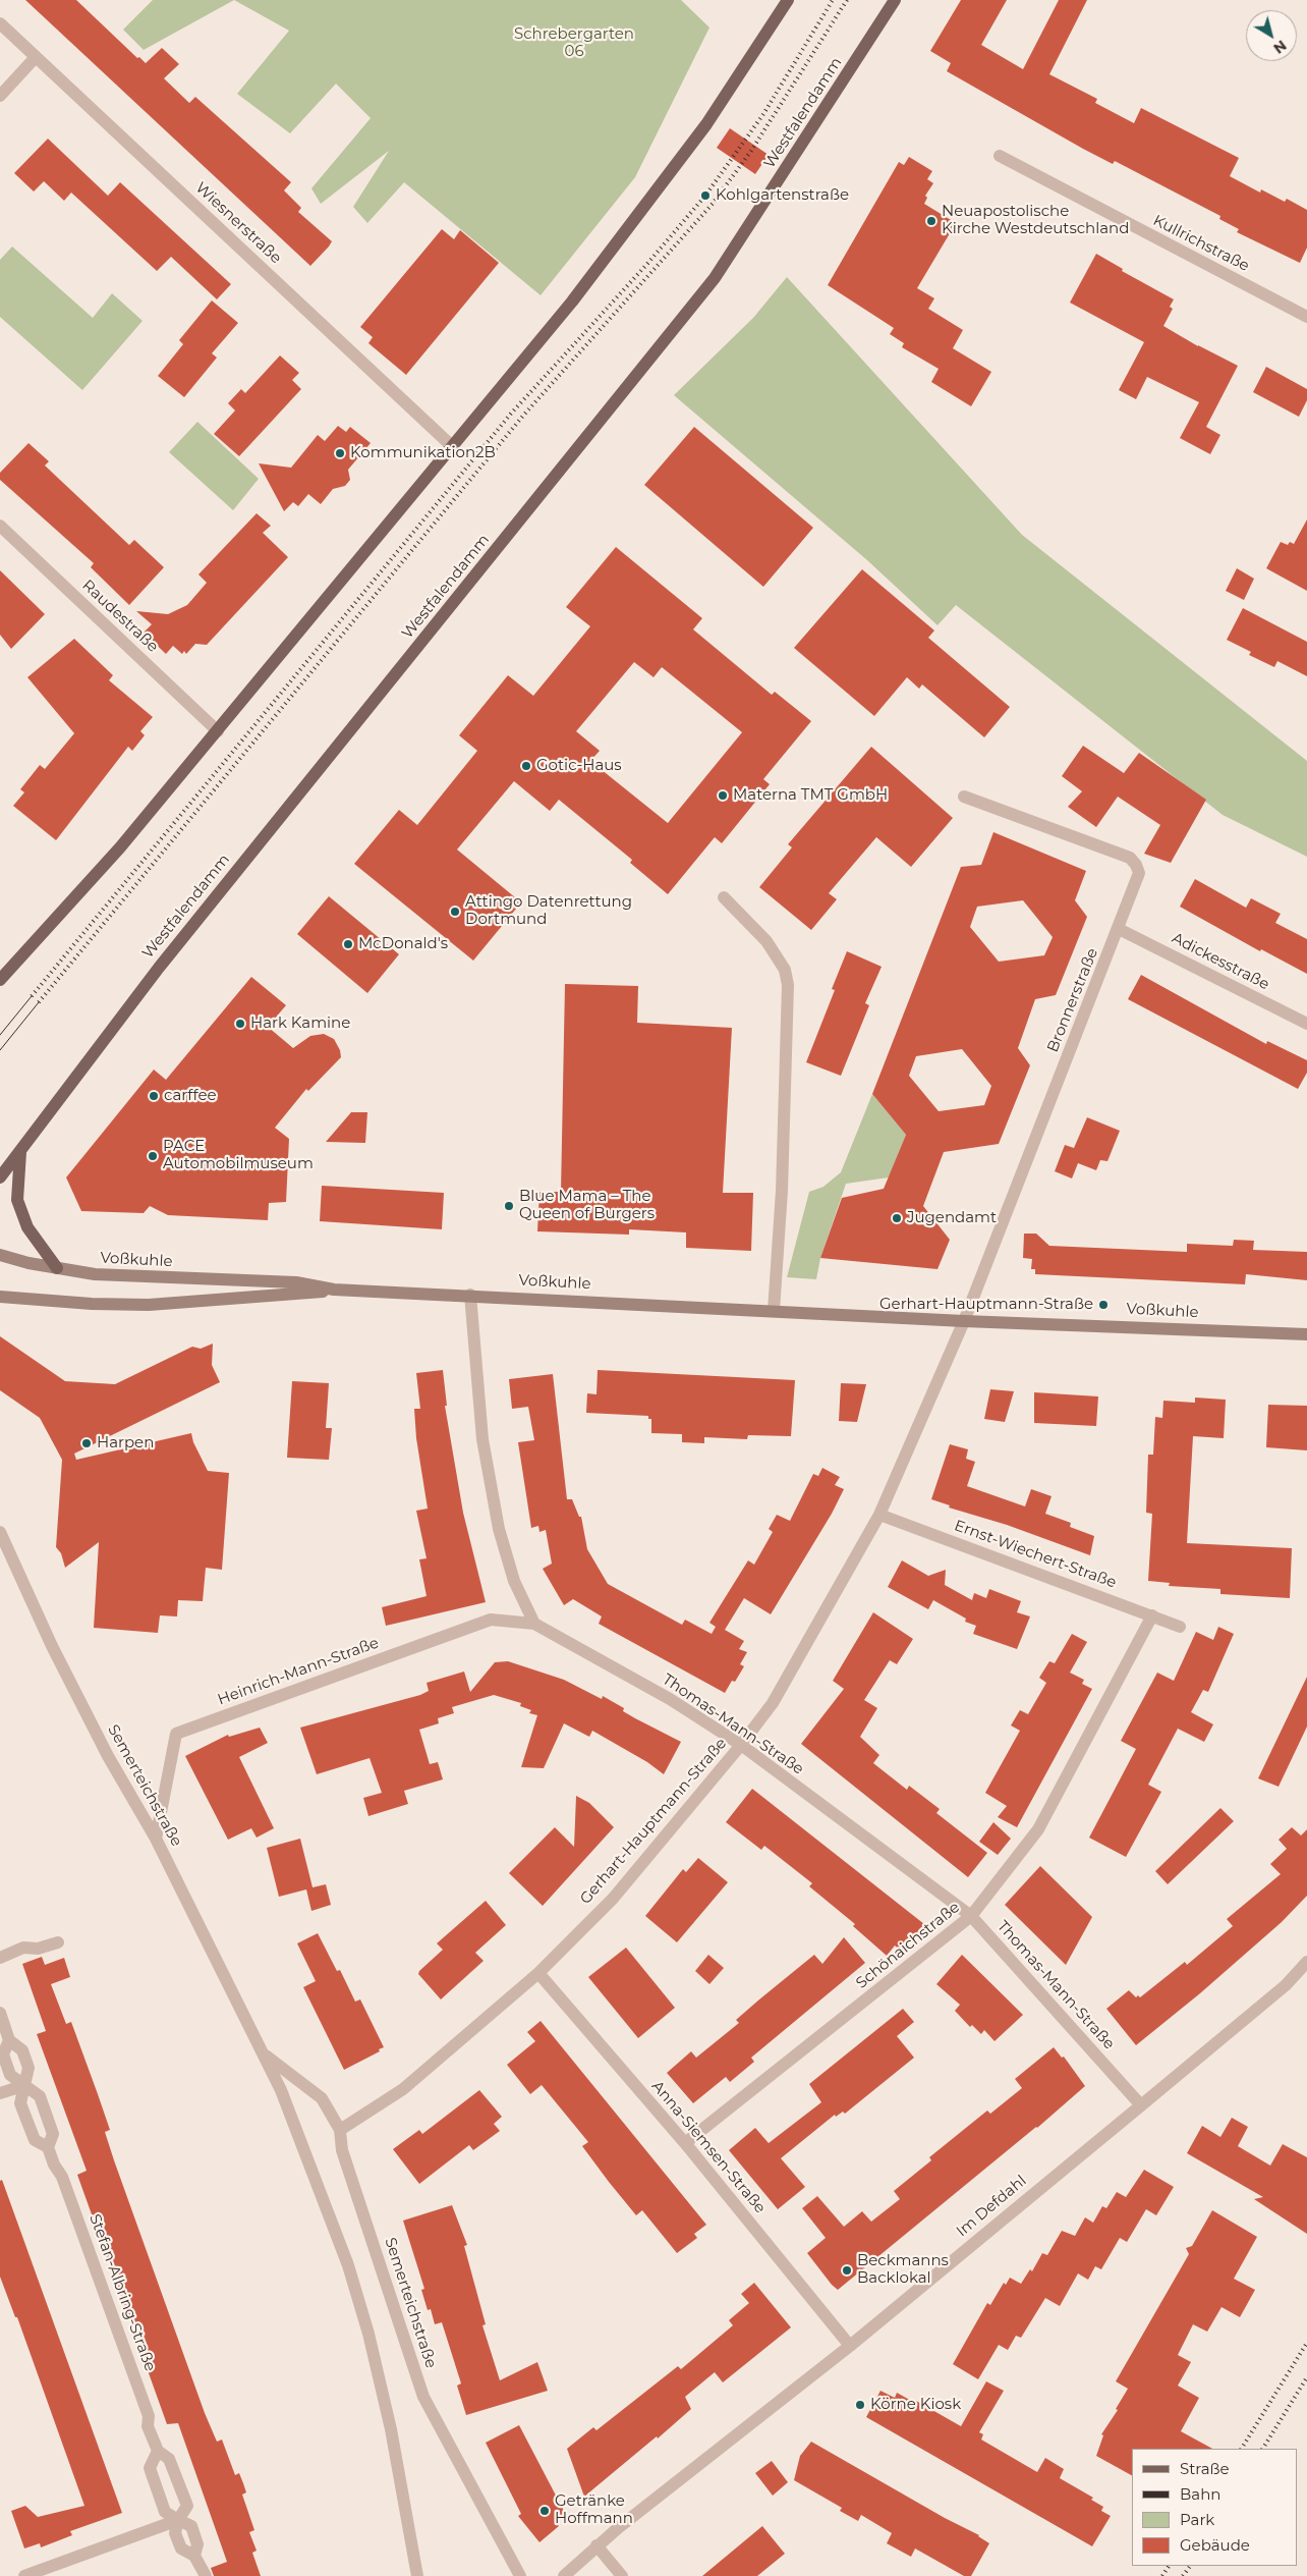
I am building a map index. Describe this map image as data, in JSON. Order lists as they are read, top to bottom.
{
  "streets": {
    "main road": ["Westfalendamm"],
    "street": [
      "Wiesnerstraße",
      "Kullrichstraße",
      "Raudestraße",
      "Adickesstraße",
      "Bronnerstraße",
      "Voßkuhle",
      "Ernst-Wiechert-Straße",
      "Heinrich-Mann-Straße",
      "Thomas-Mann-Straße",
      "Semerteichstraße",
      "Gerhart-Hauptmann-Straße",
      "Schönaichstraße",
      "Anna-Siemsen-Straße",
      "Im Defdahl",
      "Stefan-Albring-Straße"
    ]
  },
  "crossings": [
    ["Adickesstraße", "Bronnerstraße"],
    ["Bronnerstraße", "Voßkuhle"],
    ["Bronnerstraße", "Gerhart-Hauptmann-Straße"],
    ["Voßkuhle", "Gerhart-Hauptmann-Straße"],
    ["Ernst-Wiechert-Straße", "Gerhart-Hauptmann-Straße"],
    ["Ernst-Wiechert-Straße", "Schönaichstraße"],
    ["Heinrich-Mann-Straße", "Thomas-Mann-Straße"],
    ["Heinrich-Mann-Straße", "Semerteichstraße"],
    ["Thomas-Mann-Straße", "Gerhart-Hauptmann-Straße"],
    ["Thomas-Mann-Straße", "Schönaichstraße"],
    ["Thomas-Mann-Straße", "Im Defdahl"],
    ["Semerteichstraße", "Gerhart-Hauptmann-Straße"],
    ["Gerhart-Hauptmann-Straße", "Anna-Siemsen-Straße"],
    ["Schönaichstraße", "Anna-Siemsen-Straße"],
    ["Anna-Siemsen-Straße", "Im Defdahl"]
  ],
  "parks": ["Schrebergarten 06"],
  "places": [
    "Kohlgartenstraße",
    "Neuapostolische Kirche Westdeutschland",
    "Kommunikation2B",
    "Gotic-Haus",
    "Materna TMT GmbH",
    "Attingo Datenrettung Dortmund",
    "McDonald's",
    "Hark Kamine",
    "carffee",
    "PACE Automobilmuseum",
    "Blue Mama – The Queen of Burgers",
    "Jugendamt",
    "Gerhart-Hauptmann-Straße",
    "Harpen",
    "Beckmanns Backlokal",
    "Körne Kiosk",
    "Getränke Hoffmann"
  ],
  "legend": [
    "Straße",
    "Bahn",
    "Park",
    "Gebäude"
  ],
  "north": "bottom right"
}
